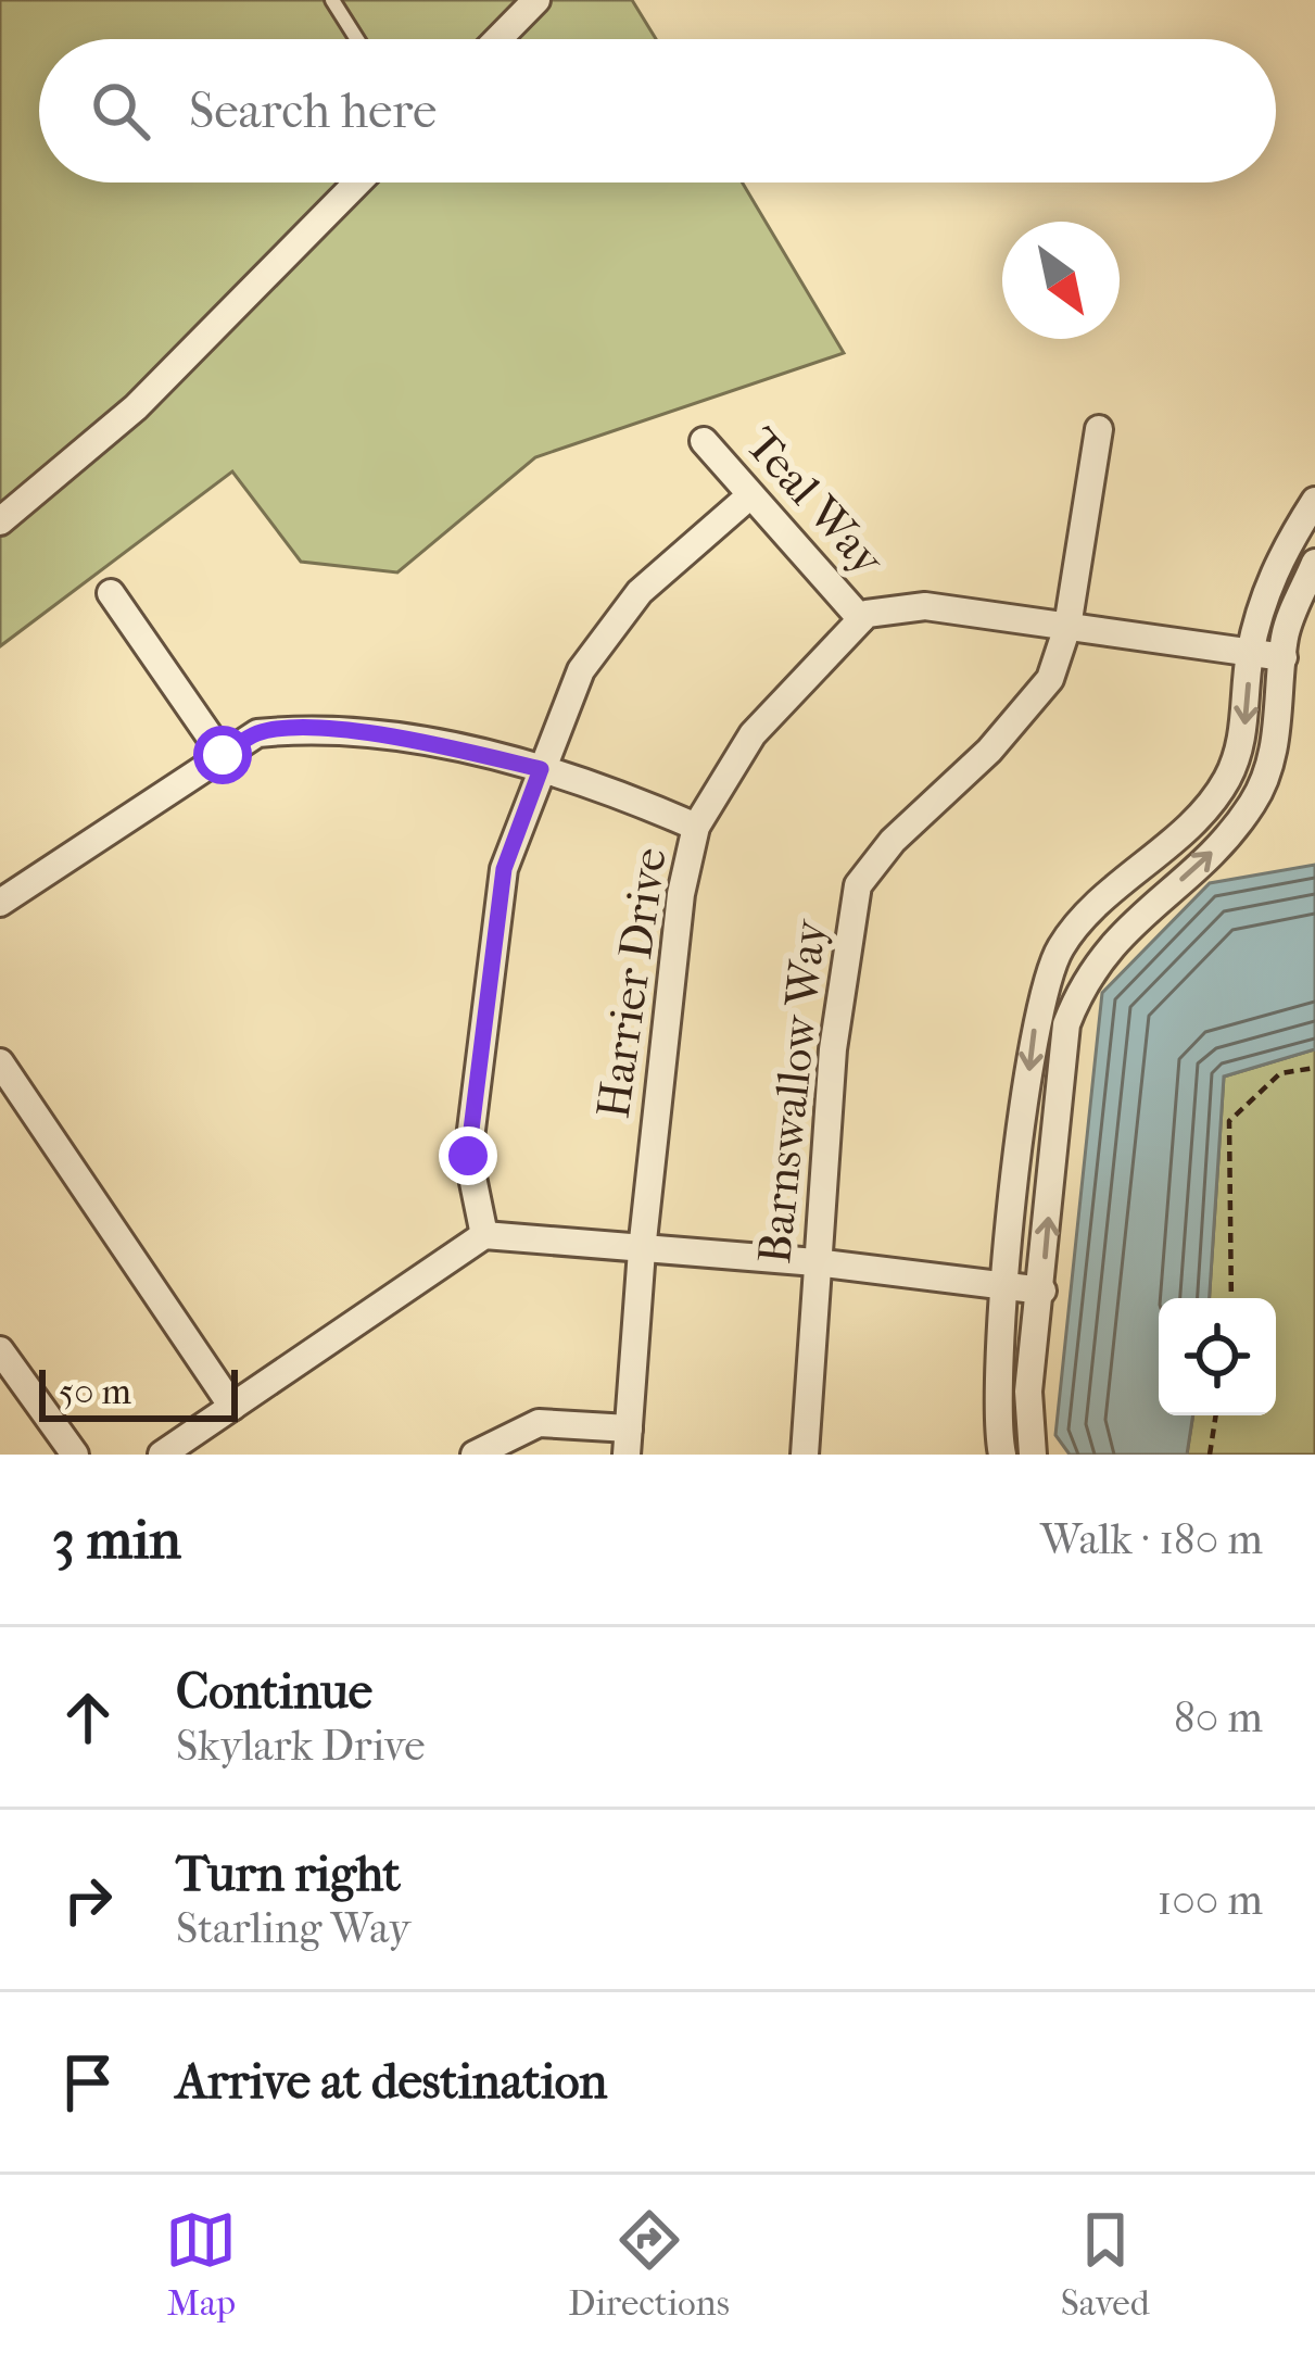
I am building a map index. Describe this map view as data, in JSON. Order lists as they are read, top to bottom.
{
  "streets": {
    "street": ["Teal Way", "Harrier Drive", "Barnswallow Way"]
  },
  "crossings": [
    ["Teal Way", "Harrier Drive"]
  ],
  "scale_bar": "50 m",
  "north": "bottom right",
  "page": {
    "search": "Search here",
    "scale": "50 m",
    "heading": ["3 min", "Walk · 180 m"],
    "list": [
      ["Continue", "Skylark Drive", "80 m"],
      ["Turn right", "Starling Way", "100 m"],
      "Arrive at destination"
    ],
    "nav": ["Map", "Directions", "Saved"]
  }
}
